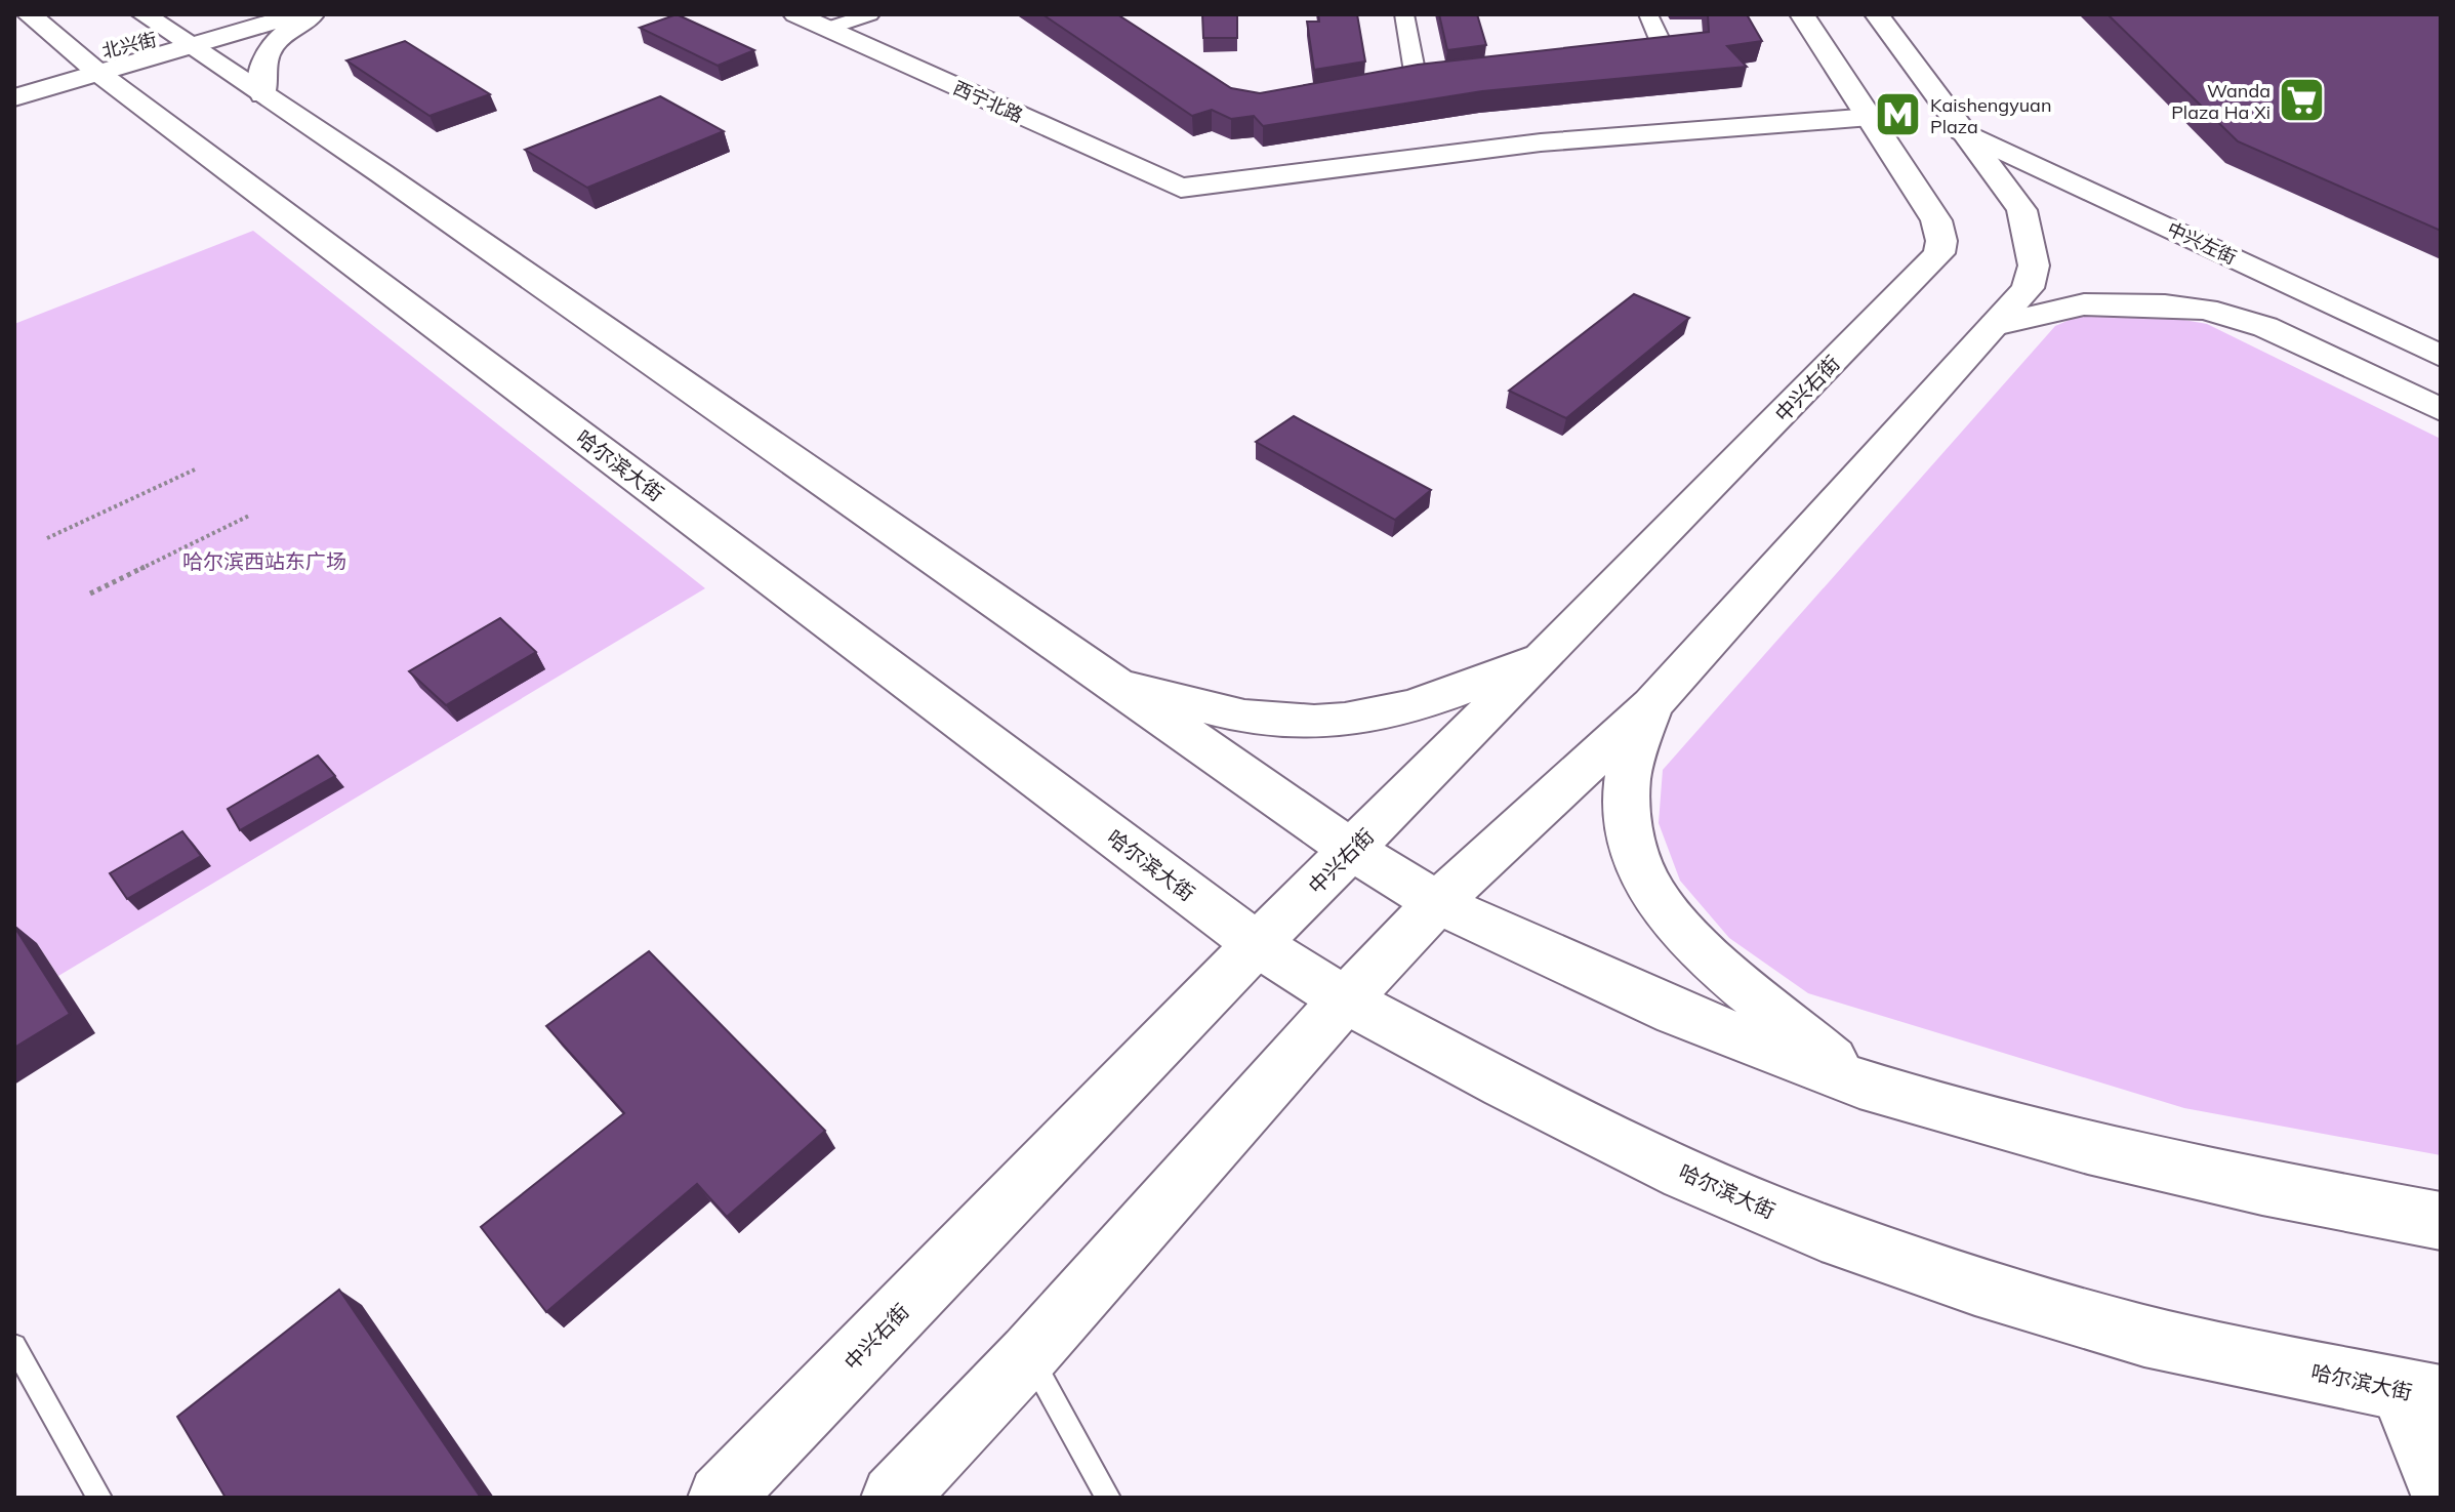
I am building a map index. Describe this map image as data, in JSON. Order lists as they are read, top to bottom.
{
  "streets": {
    "main road": [
      "北兴街",
      "西宁北路",
      "中兴左街",
      "中兴右街",
      "哈尔滨大街"
    ]
  },
  "crossings": [
    ["北兴街", "哈尔滨大街"],
    ["西宁北路", "中兴右街"],
    ["中兴右街", "哈尔滨大街"]
  ],
  "parks": ["哈尔滨西站东广场"],
  "places": {
    "supermarket": ["Wanda Plaza Ha Xi"],
    "metro station": ["Kaishengyuan Plaza"]
  }
}
